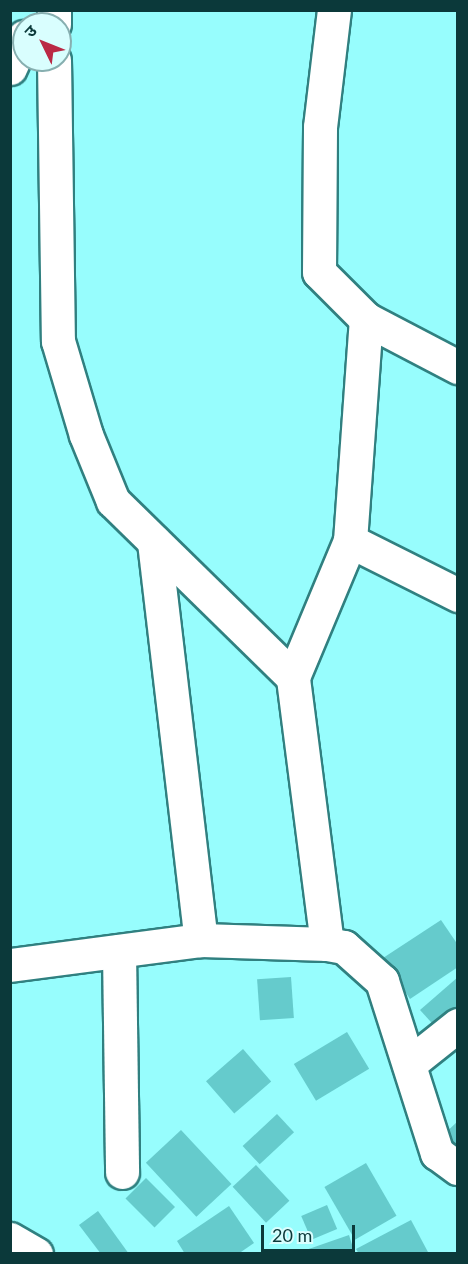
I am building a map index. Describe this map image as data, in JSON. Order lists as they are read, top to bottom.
{
  "scale_bar": "20 m",
  "north": "top left"
}
